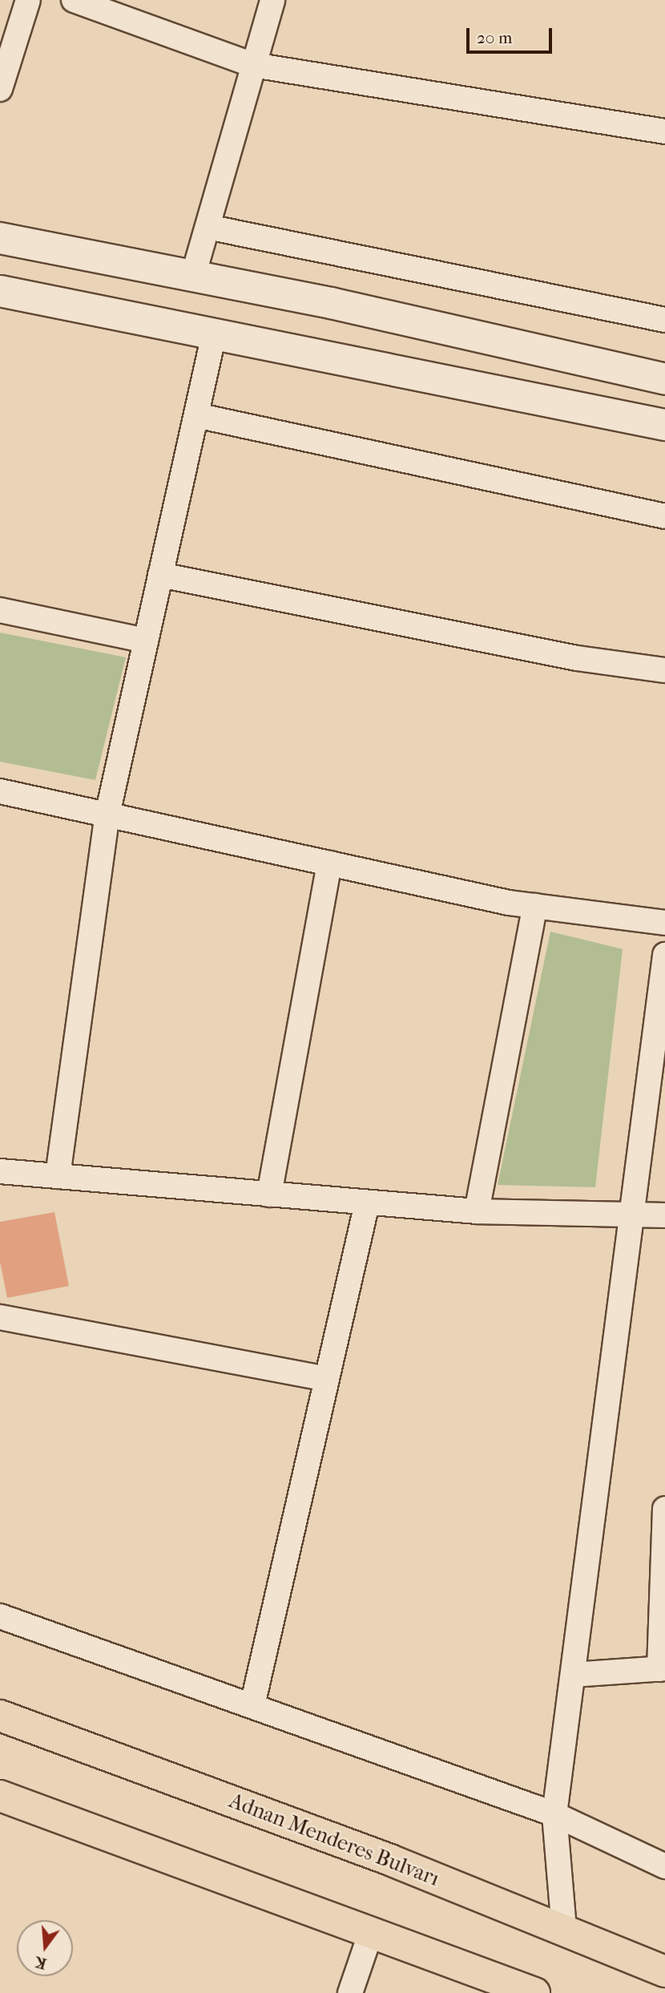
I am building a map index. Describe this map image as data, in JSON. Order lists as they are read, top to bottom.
{
  "streets": {
    "main road": ["Adnan Menderes Bulvarı"]
  },
  "scale_bar": "20 m",
  "north": "bottom"
}
